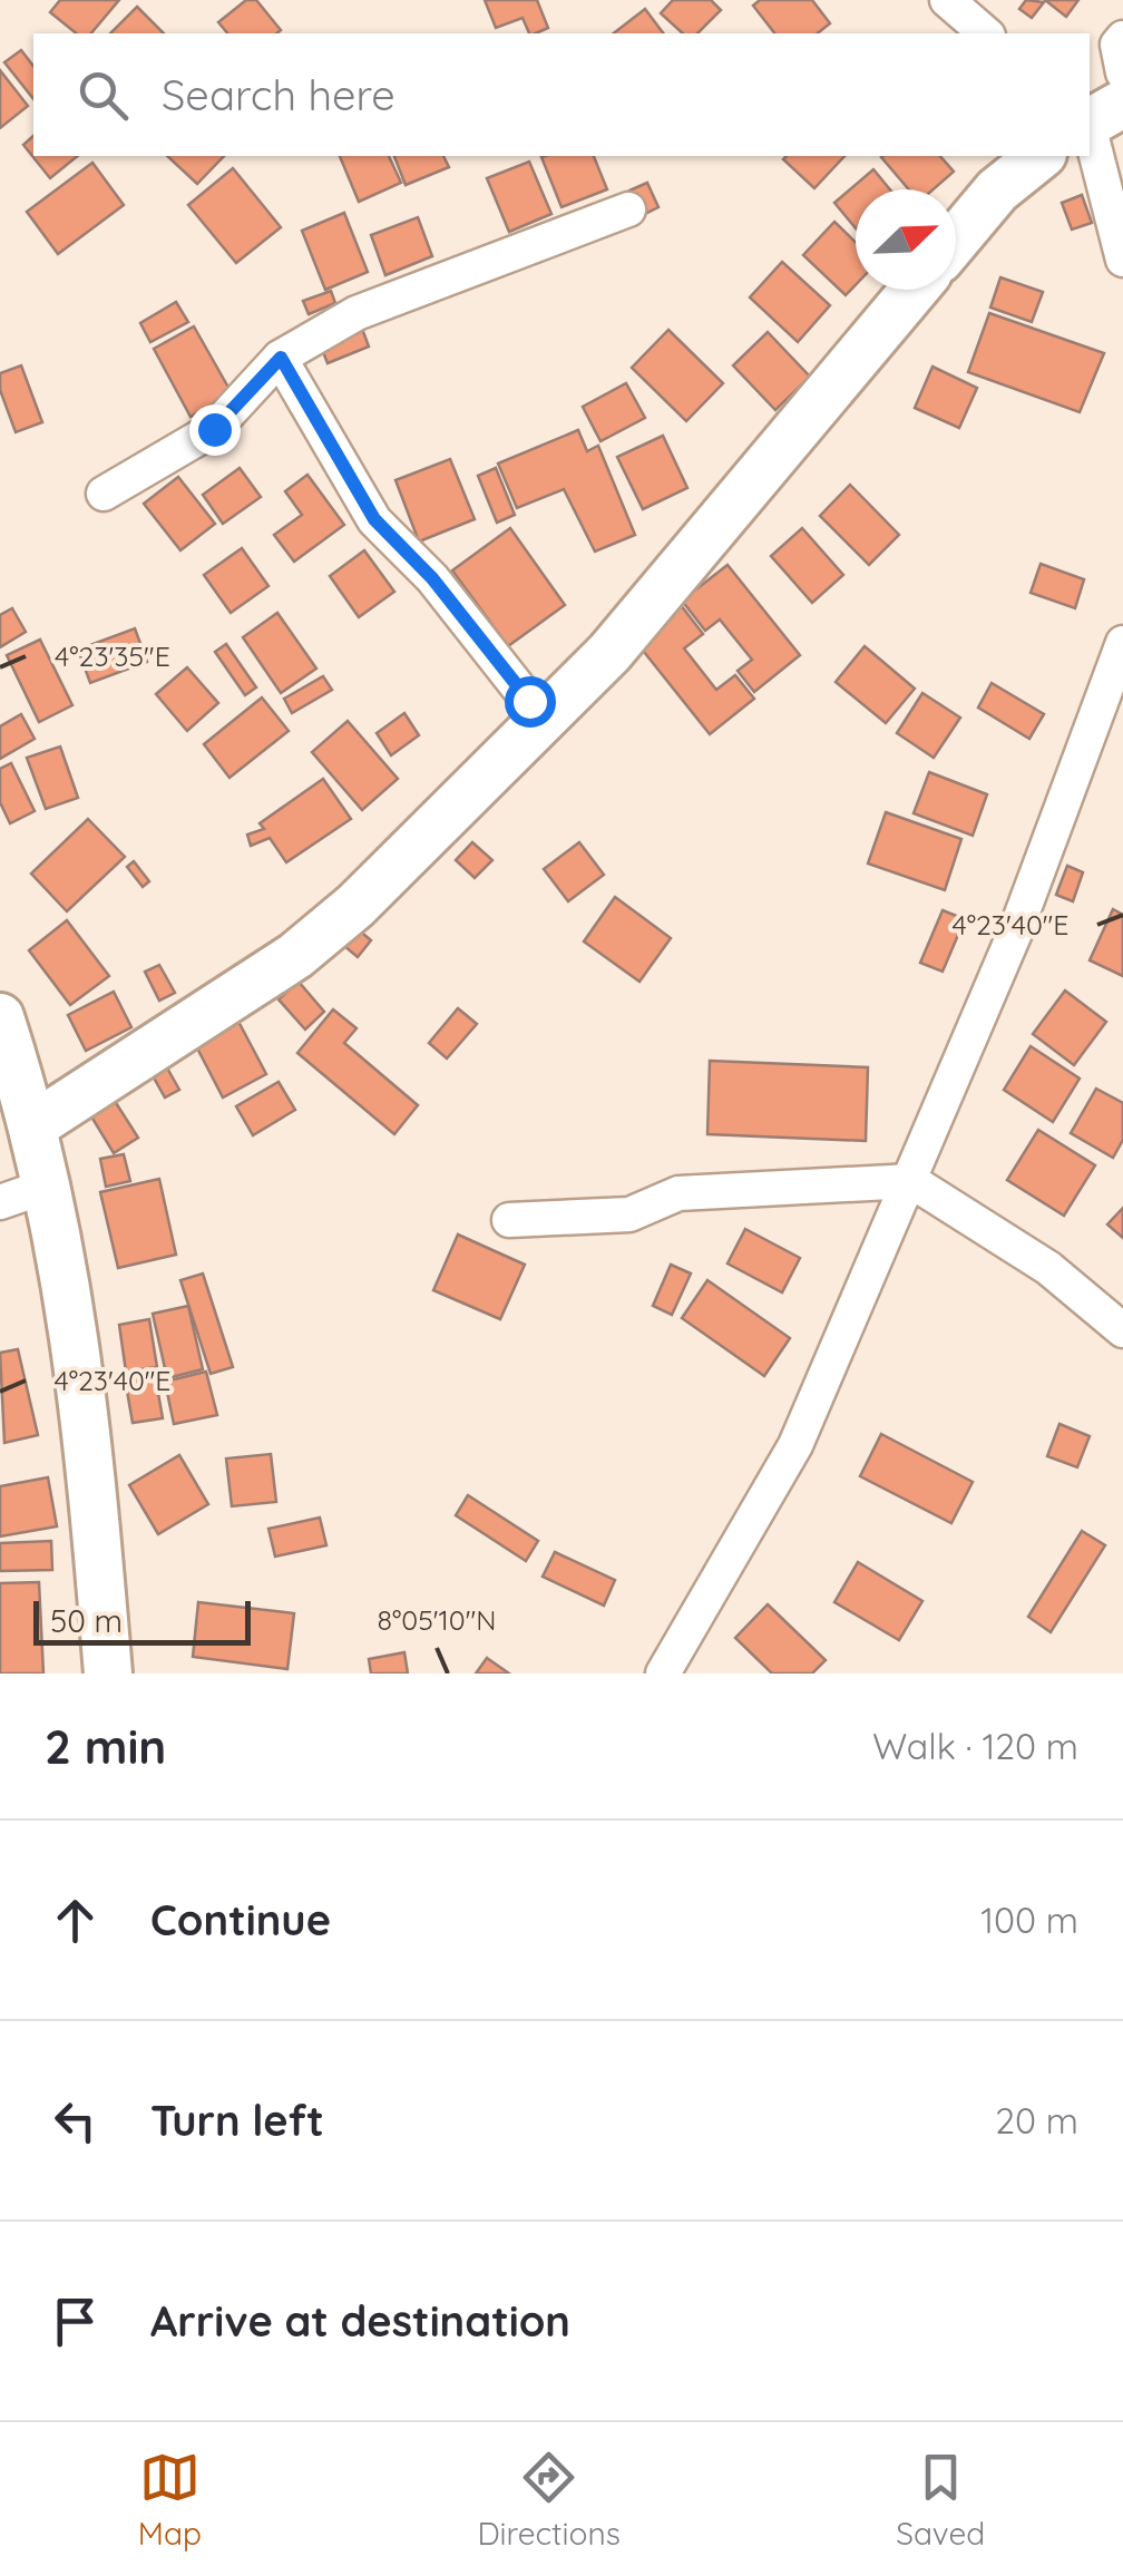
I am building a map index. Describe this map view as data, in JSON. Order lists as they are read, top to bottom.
{
  "scale_bar": "50 m",
  "north": "top right",
  "page": {
    "search": "Search here",
    "scale": "50 m",
    "heading": ["2 min", "Walk · 120 m"],
    "list": [
      ["Continue", "100 m"],
      ["Turn left", "20 m"],
      "Arrive at destination"
    ],
    "nav": ["Map", "Directions", "Saved"]
  },
  "coordinates": ["4°23'35\"E", "4°23'40\"E", "8°05'10\"N"]
}
